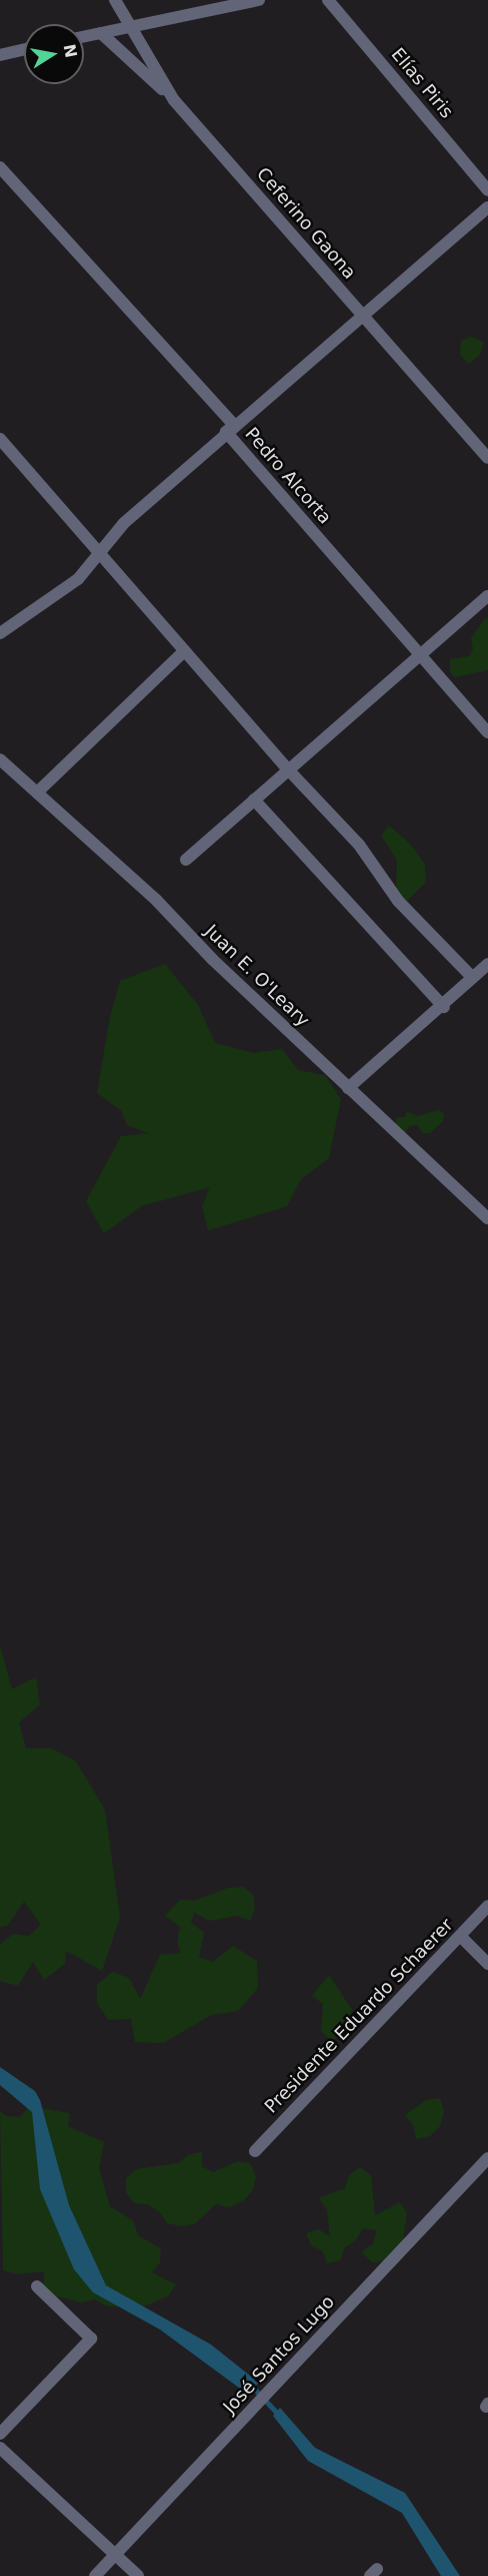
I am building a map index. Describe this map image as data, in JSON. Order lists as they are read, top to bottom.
{
  "streets": {
    "street": [
      "Elías Piris",
      "Ceferino Gaona",
      "Pedro Alcorta",
      "Juan E. O'Leary",
      "Presidente Eduardo Schaerer",
      "José Santos Lugo"
    ]
  },
  "north": "right"
}
